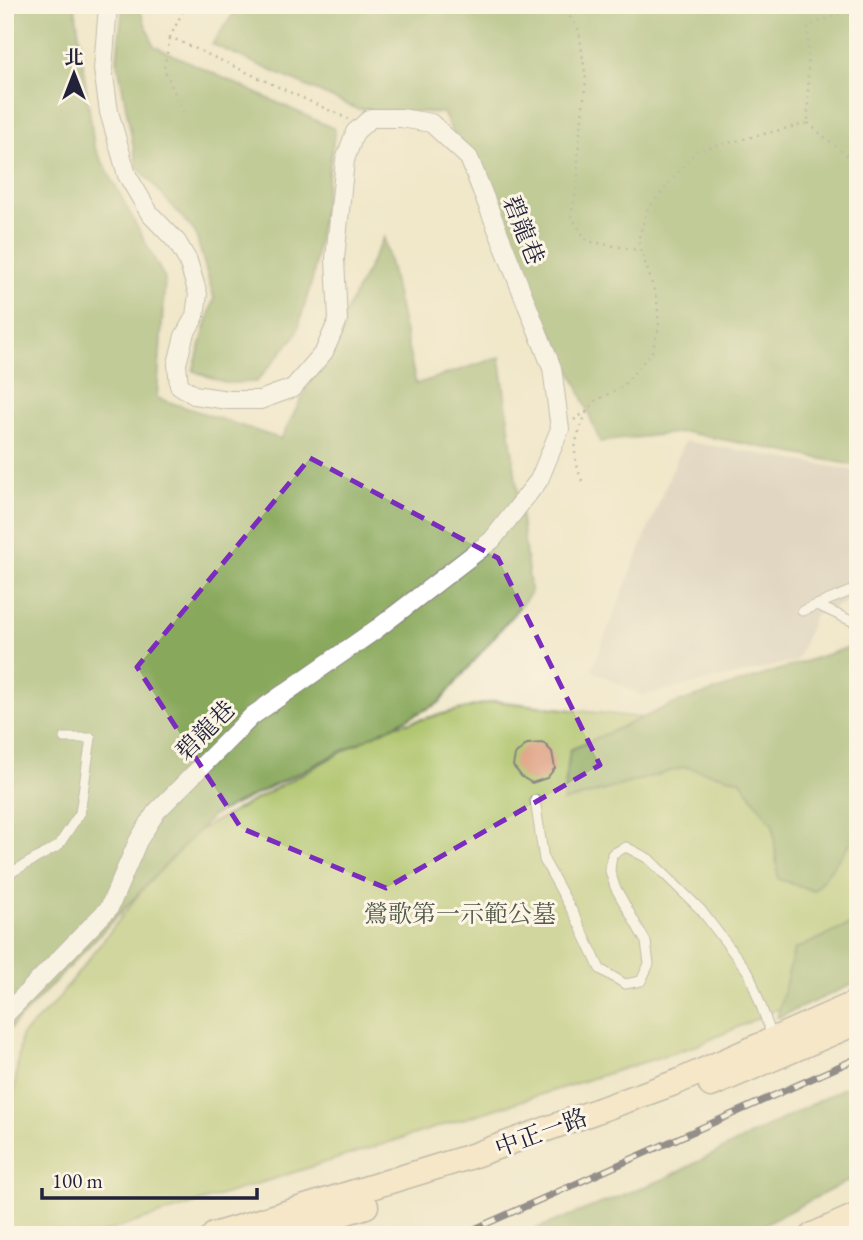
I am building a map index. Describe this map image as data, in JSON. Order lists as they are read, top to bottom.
{
  "streets": {
    "main road": ["中正一路"],
    "street": ["碧龍巷"]
  },
  "parks": ["鶯歌第一示範公墓"],
  "scale_bar": "100 m",
  "north": "top"
}
